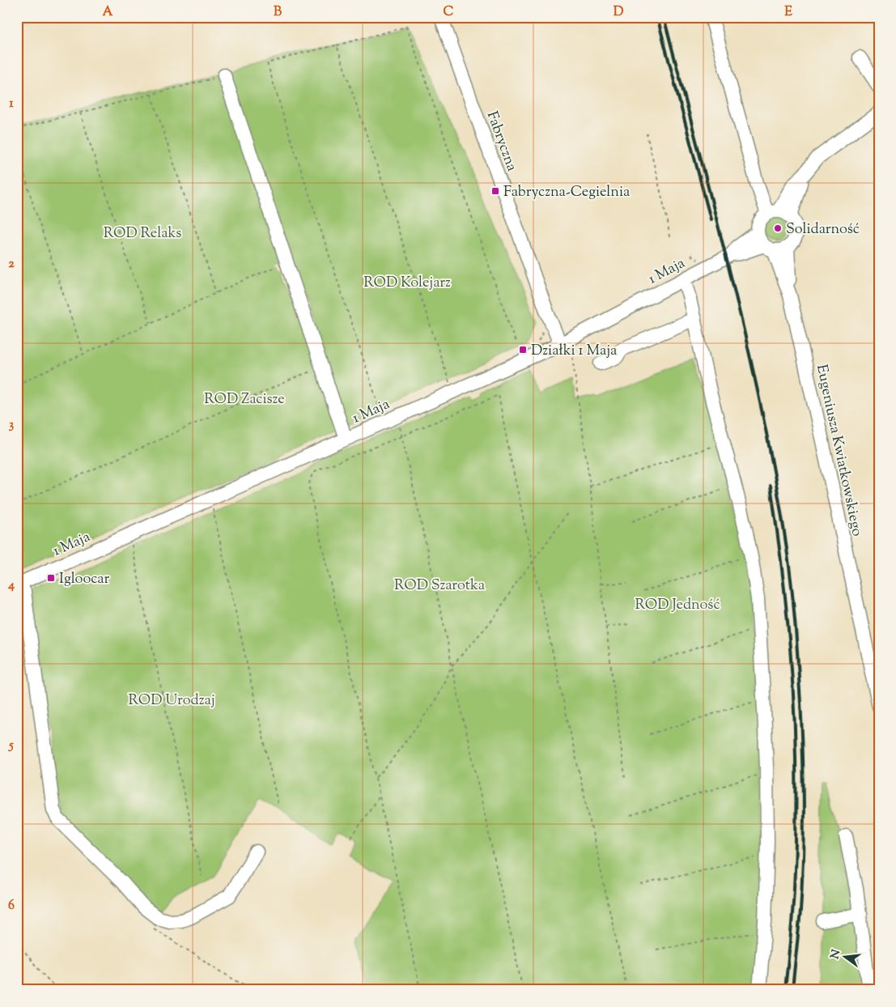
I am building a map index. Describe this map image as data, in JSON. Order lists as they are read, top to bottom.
{
  "streets": {
    "street": ["Fabryczna", "1 Maja", "Eugeniusza Kwiatkowskiego"]
  },
  "crossings": [
    ["Fabryczna", "1 Maja"],
    ["1 Maja", "Eugeniusza Kwiatkowskiego"]
  ],
  "parks": [
    "ROD Relaks",
    "ROD Kolejarz",
    "ROD Zacisze",
    "ROD Szarotka",
    "ROD Jedność",
    "ROD Urodzaj"
  ],
  "places": {
    "transit": ["Fabryczna-Cegielnia", "Działki 1 Maja", "Igloocar"],
    "other": ["Solidarność"]
  },
  "north": "left",
  "grid": {
    "columns": [
      "A",
      "B",
      "C",
      "D",
      "E"
    ],
    "rows": [
      "1",
      "2",
      "3",
      "4",
      "5",
      "6"
    ]
  }
}
